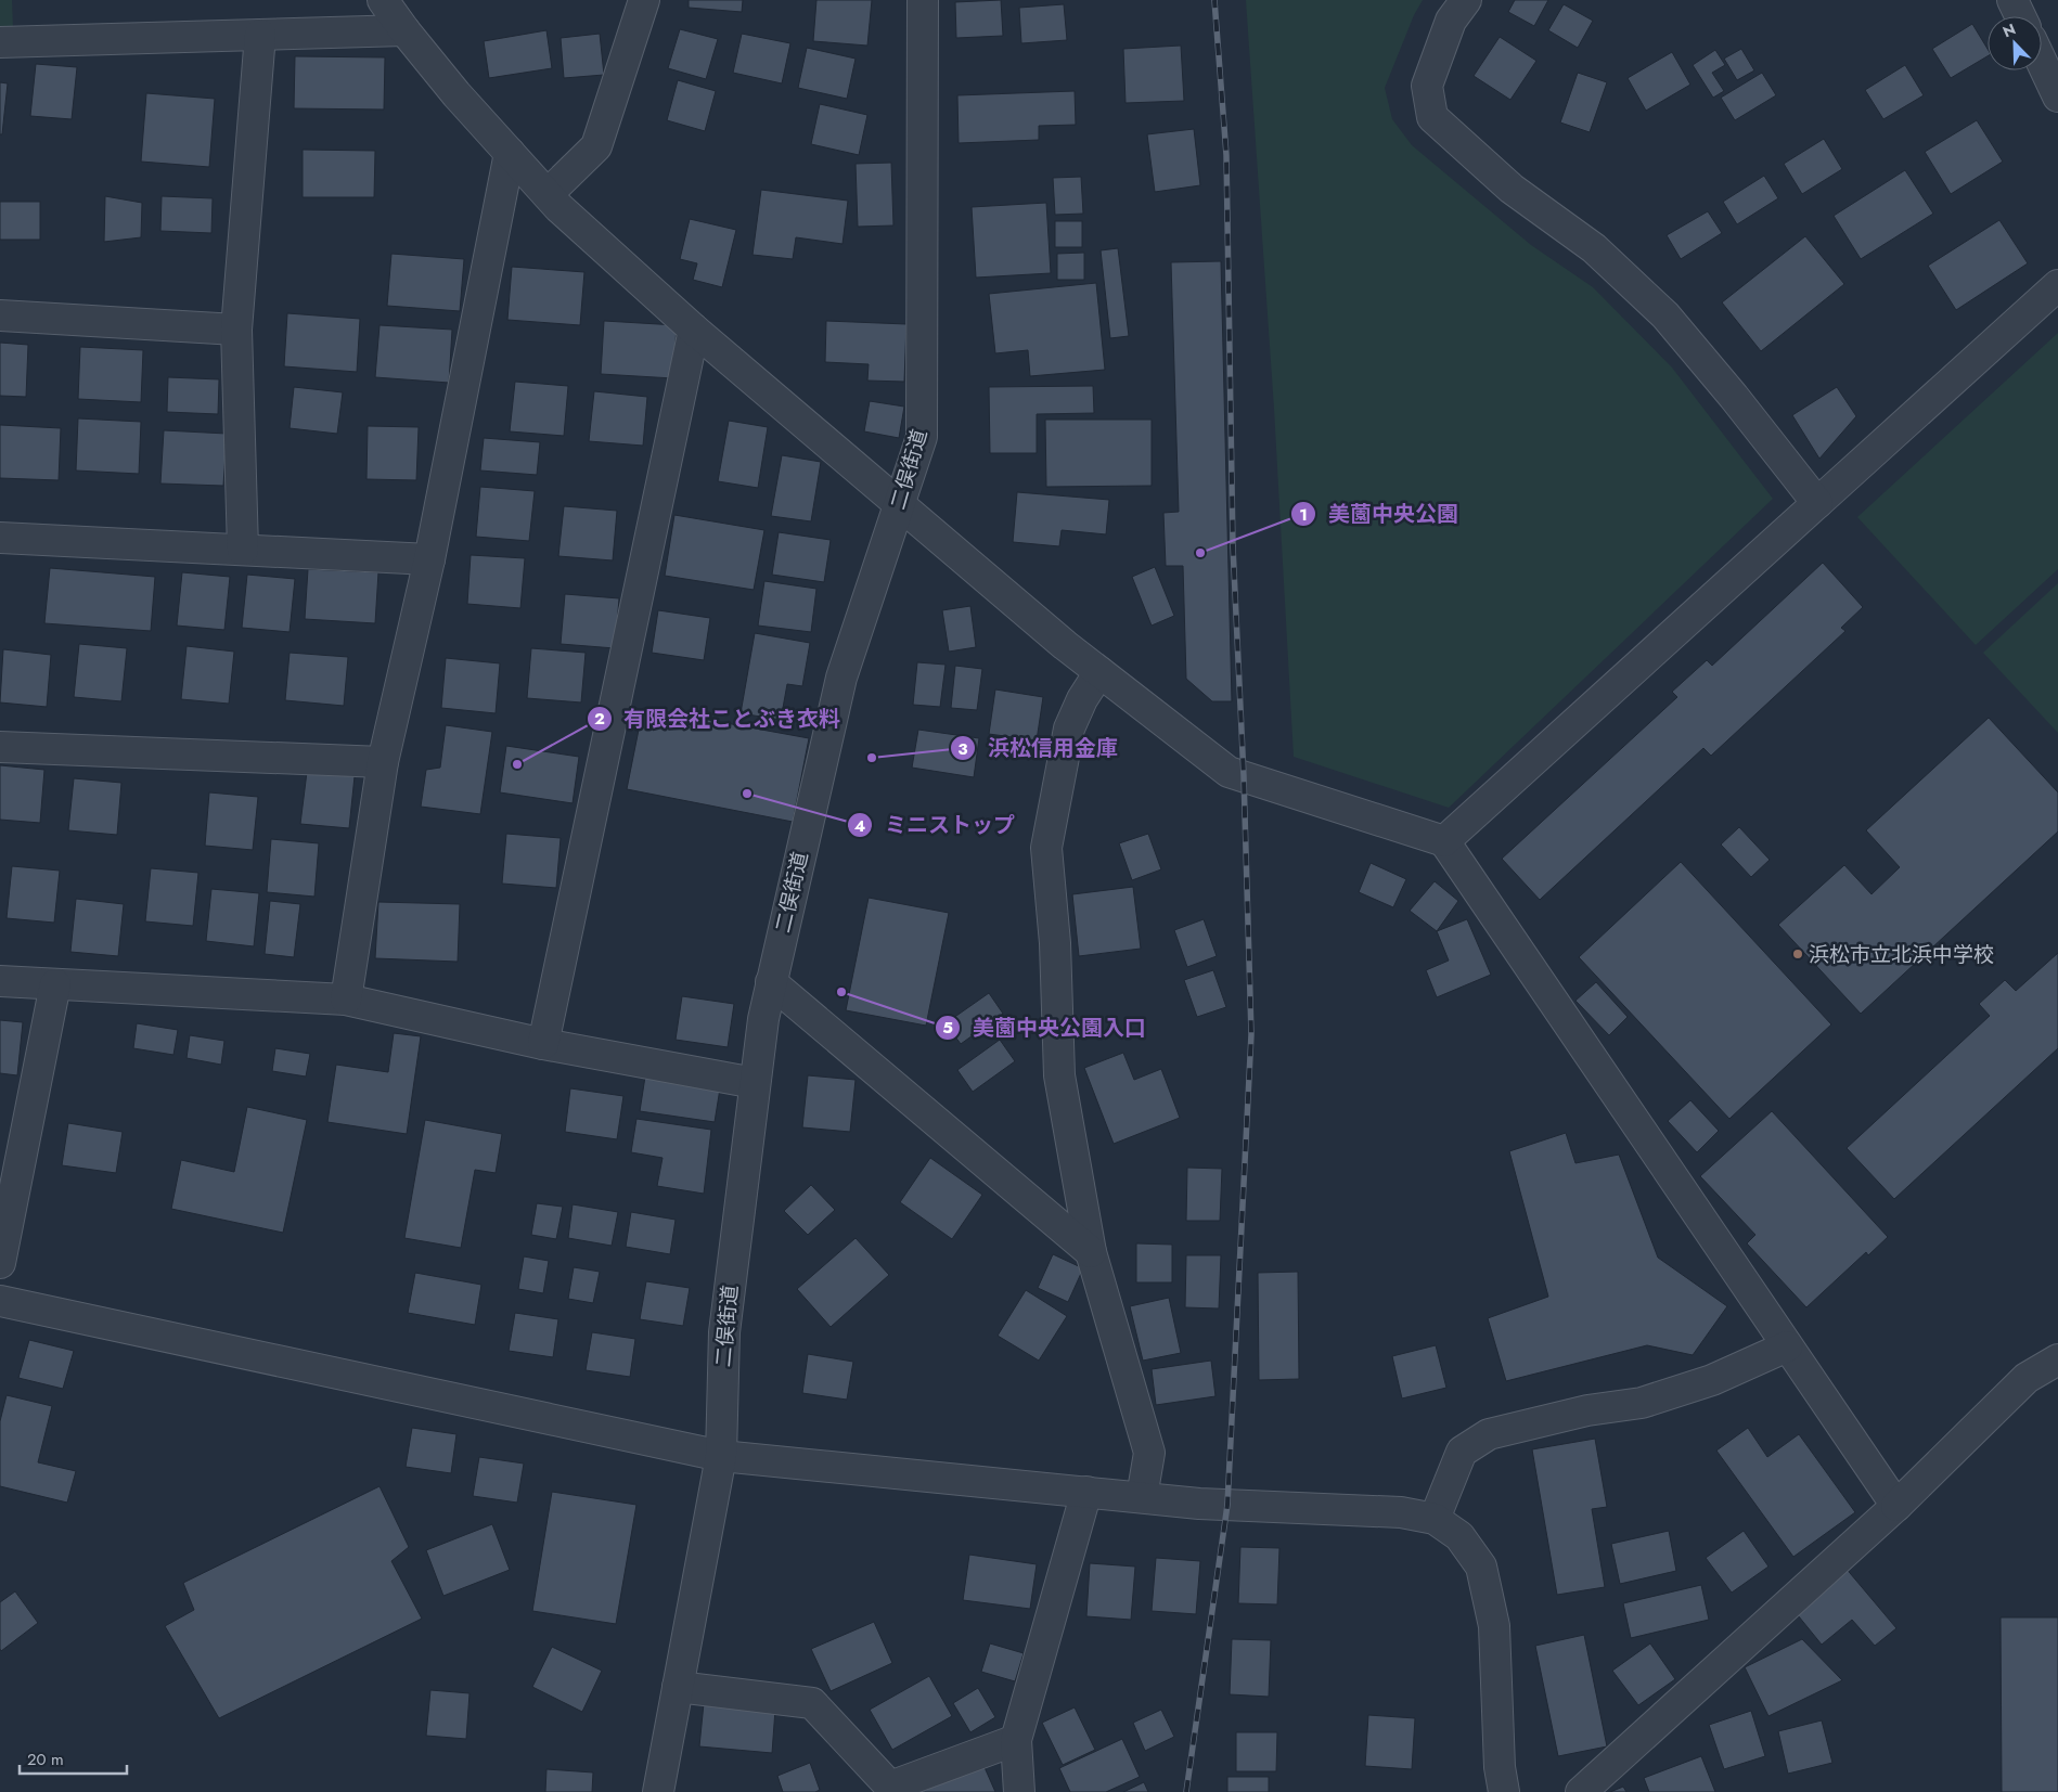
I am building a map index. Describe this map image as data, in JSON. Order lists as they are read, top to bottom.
{
  "streets": {
    "street": ["二俣街道"]
  },
  "places": [
    "美薗中央公園",
    "浜松信用金庫",
    "有限会社ことぶき衣料",
    "ミニストップ",
    "浜松市立北浜中学校",
    "美薗中央公園入口"
  ],
  "scale_bar": "20 m",
  "north": "top left"
}
